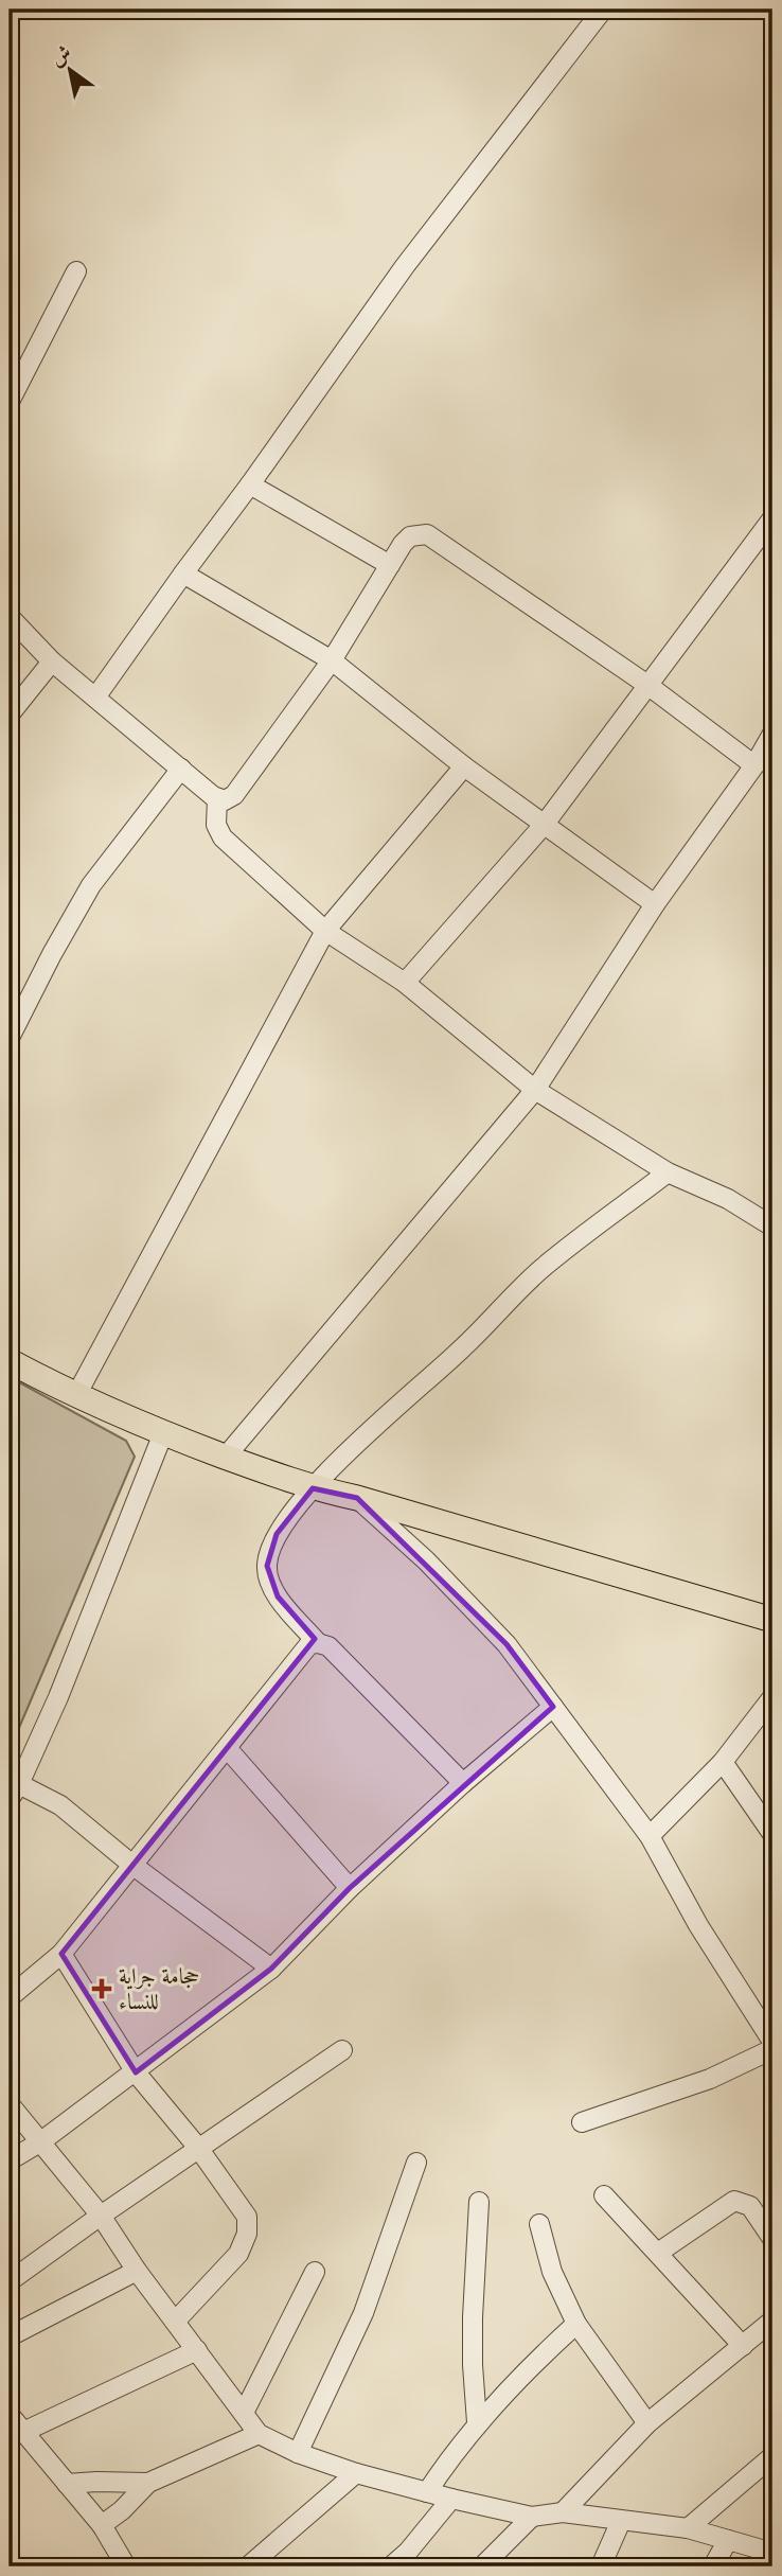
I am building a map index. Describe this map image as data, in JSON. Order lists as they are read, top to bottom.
{
  "places": {
    "health": ["حجامة جراية للنساء"]
  },
  "north": "top left"
}
